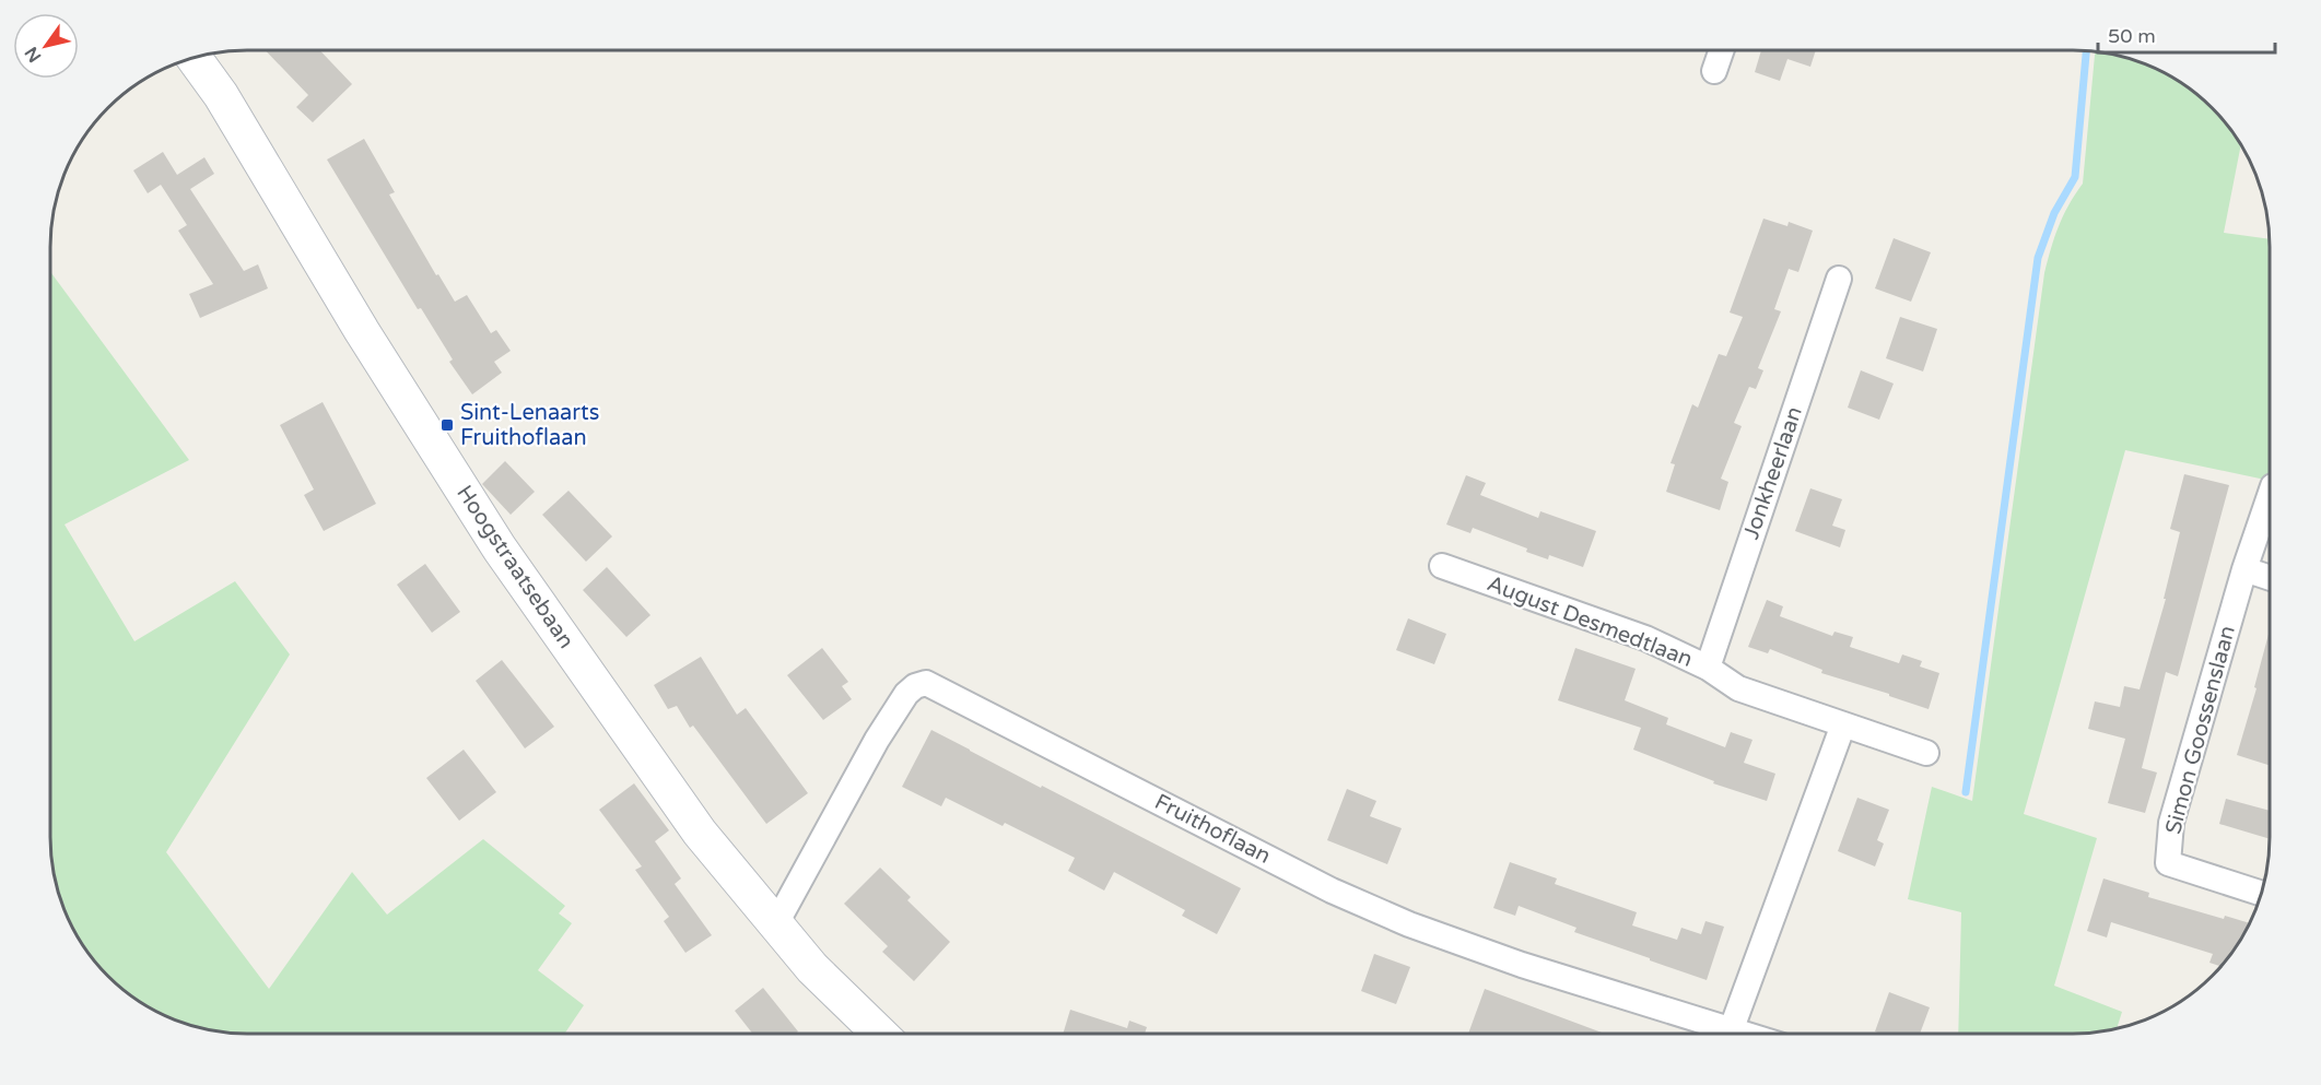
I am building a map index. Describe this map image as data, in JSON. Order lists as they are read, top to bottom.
{
  "streets": {
    "main road": ["Hoogstraatsebaan"],
    "street": [
      "Jonkheerlaan",
      "August Desmedtlaan",
      "Simon Goossenslaan",
      "Fruithoflaan"
    ]
  },
  "crossings": [
    ["Jonkheerlaan", "August Desmedtlaan"],
    ["Hoogstraatsebaan", "Fruithoflaan"]
  ],
  "places": {
    "transit": ["Sint-Lenaarts Fruithoflaan"]
  },
  "scale_bar": "50 m",
  "north": "bottom left"
}
